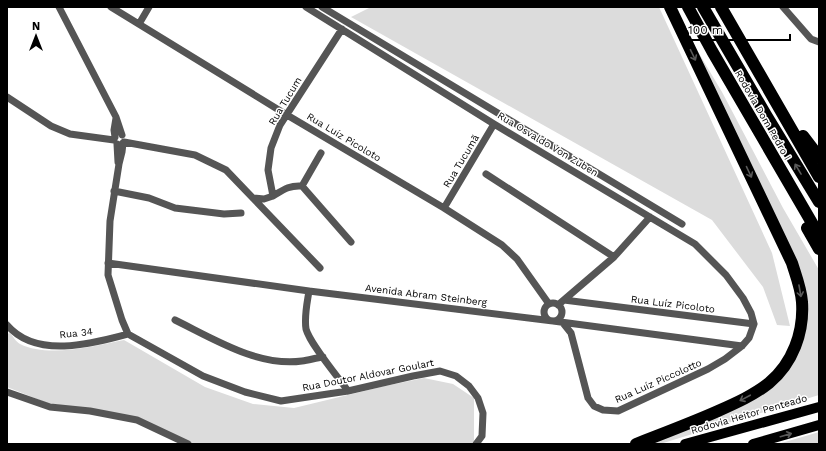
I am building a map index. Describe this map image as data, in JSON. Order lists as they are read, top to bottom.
{
  "streets": {
    "highway": ["Rodovia Dom Pedro I"],
    "main road": ["Rodovia Heitor Penteado"],
    "street": [
      "Rua Tucum",
      "Rua Luíz Picoloto",
      "Rua Osvaldo Von Zuben",
      "Rua Tucumã",
      "Avenida Abram Steinberg",
      "Rua 34",
      "Rua Doutor Aldovar Goulart",
      "Rua Luíz Piccolotto"
    ]
  },
  "crossings": [
    ["Rua Tucum", "Rua Luíz Picoloto"],
    ["Rua Tucum", "Rua Osvaldo Von Zuben"],
    ["Rua Luíz Picoloto", "Rua Osvaldo Von Zuben"],
    ["Rua Luíz Picoloto", "Rua Tucumã"],
    ["Rua Luíz Picoloto", "Avenida Abram Steinberg"],
    ["Rua Osvaldo Von Zuben", "Rua Tucumã"],
    ["Avenida Abram Steinberg", "Rua Luíz Piccolotto"],
    ["Rua 34", "Rua Doutor Aldovar Goulart"]
  ],
  "scale_bar": "100 m",
  "north": "top"
}
